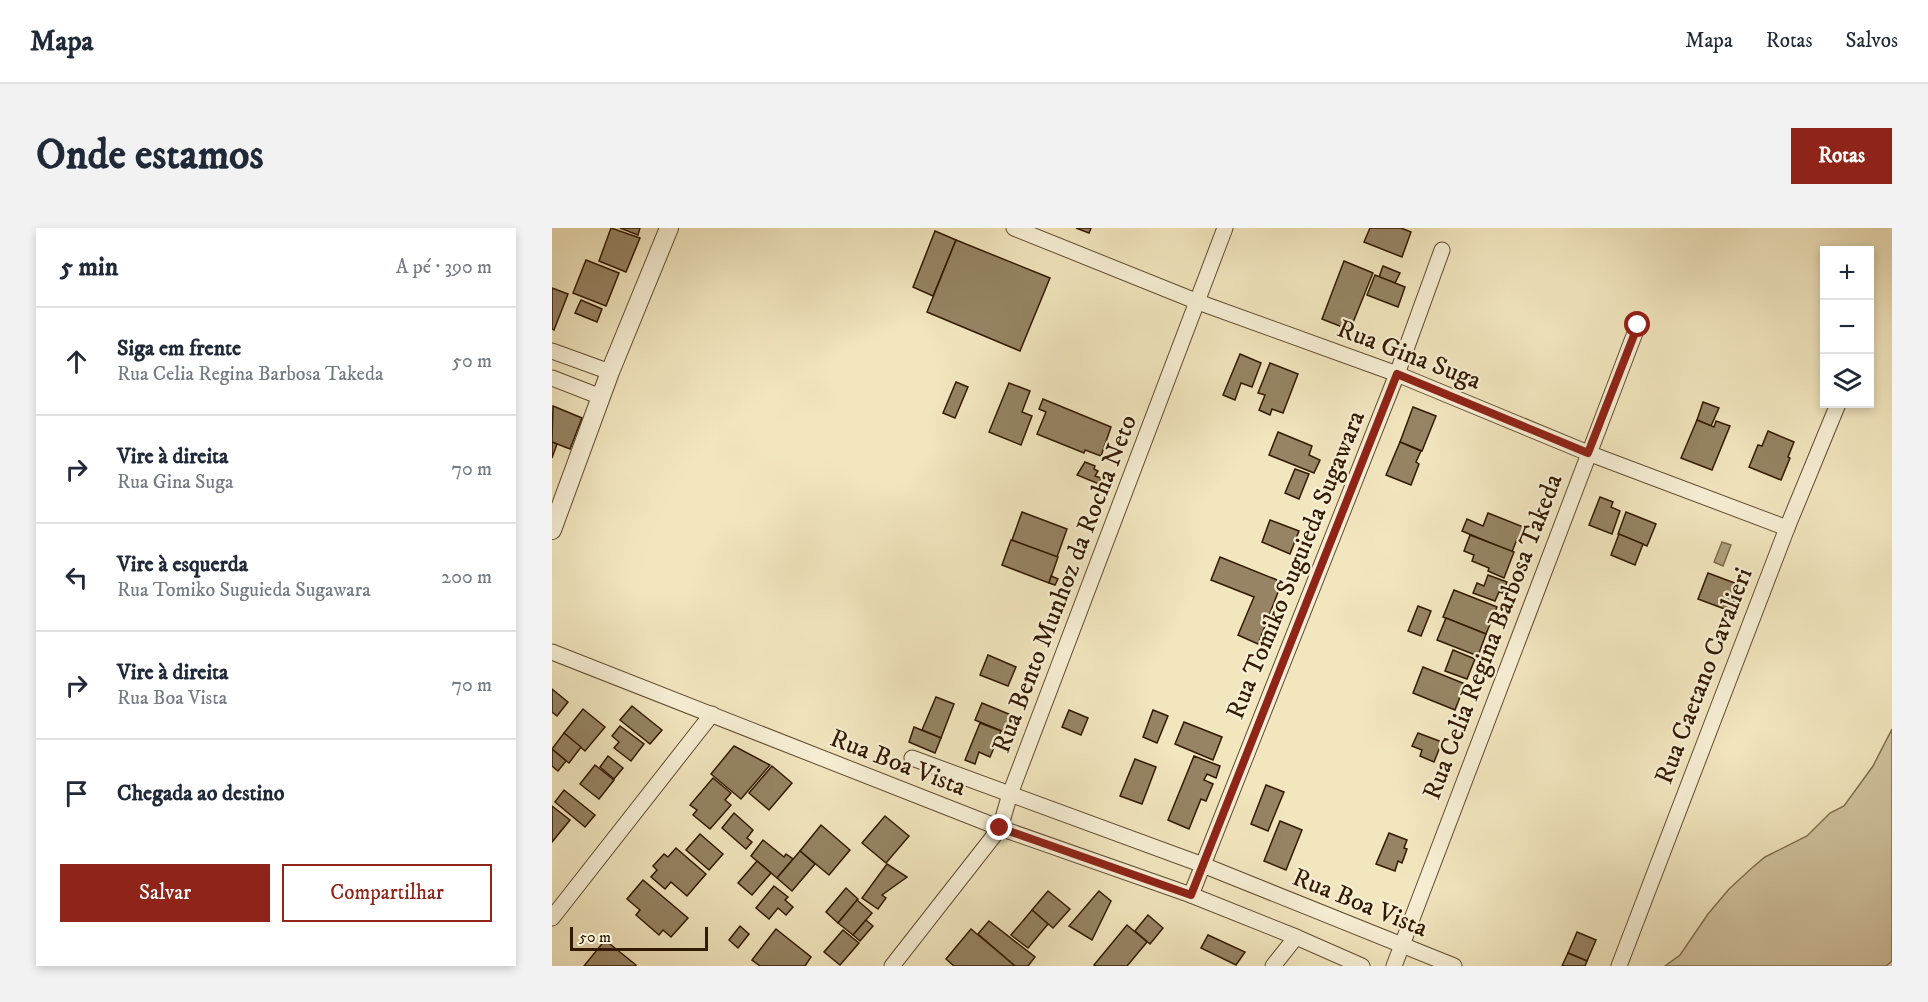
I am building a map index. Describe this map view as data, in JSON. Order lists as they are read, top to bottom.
{
  "streets": {
    "street": [
      "Rua Gina Suga",
      "Rua Tomiko Suguieda Sugawara",
      "Rua Bento Munhoz da Rocha Neto",
      "Rua Celia Regina Barbosa Takeda",
      "Rua Caetano Cavalieri",
      "Rua Boa Vista"
    ]
  },
  "crossings": [
    ["Rua Gina Suga", "Rua Tomiko Suguieda Sugawara"],
    ["Rua Gina Suga", "Rua Bento Munhoz da Rocha Neto"],
    ["Rua Gina Suga", "Rua Celia Regina Barbosa Takeda"],
    ["Rua Gina Suga", "Rua Caetano Cavalieri"],
    ["Rua Tomiko Suguieda Sugawara", "Rua Boa Vista"],
    ["Rua Bento Munhoz da Rocha Neto", "Rua Boa Vista"],
    ["Rua Celia Regina Barbosa Takeda", "Rua Boa Vista"]
  ],
  "scale_bar": "50 m",
  "page": {
    "header": "Mapa",
    "nav": ["Mapa", "Rotas", "Salvos"],
    "buttons": [
      "Rotas",
      ["Salvar", "Compartilhar"]
    ],
    "title": "Onde estamos",
    "heading": ["5 min", "A pé · 390 m"],
    "map_buttons": ["+", "−"],
    "list": [
      ["Siga em frente", "Rua Celia Regina Barbosa Takeda", "50 m"],
      ["Vire à direita", "Rua Gina Suga", "70 m"],
      ["Vire à esquerda", "Rua Tomiko Suguieda Sugawara", "200 m"],
      ["Vire à direita", "Rua Boa Vista", "70 m"],
      "Chegada ao destino"
    ],
    "scale": "50 m"
  }
}
